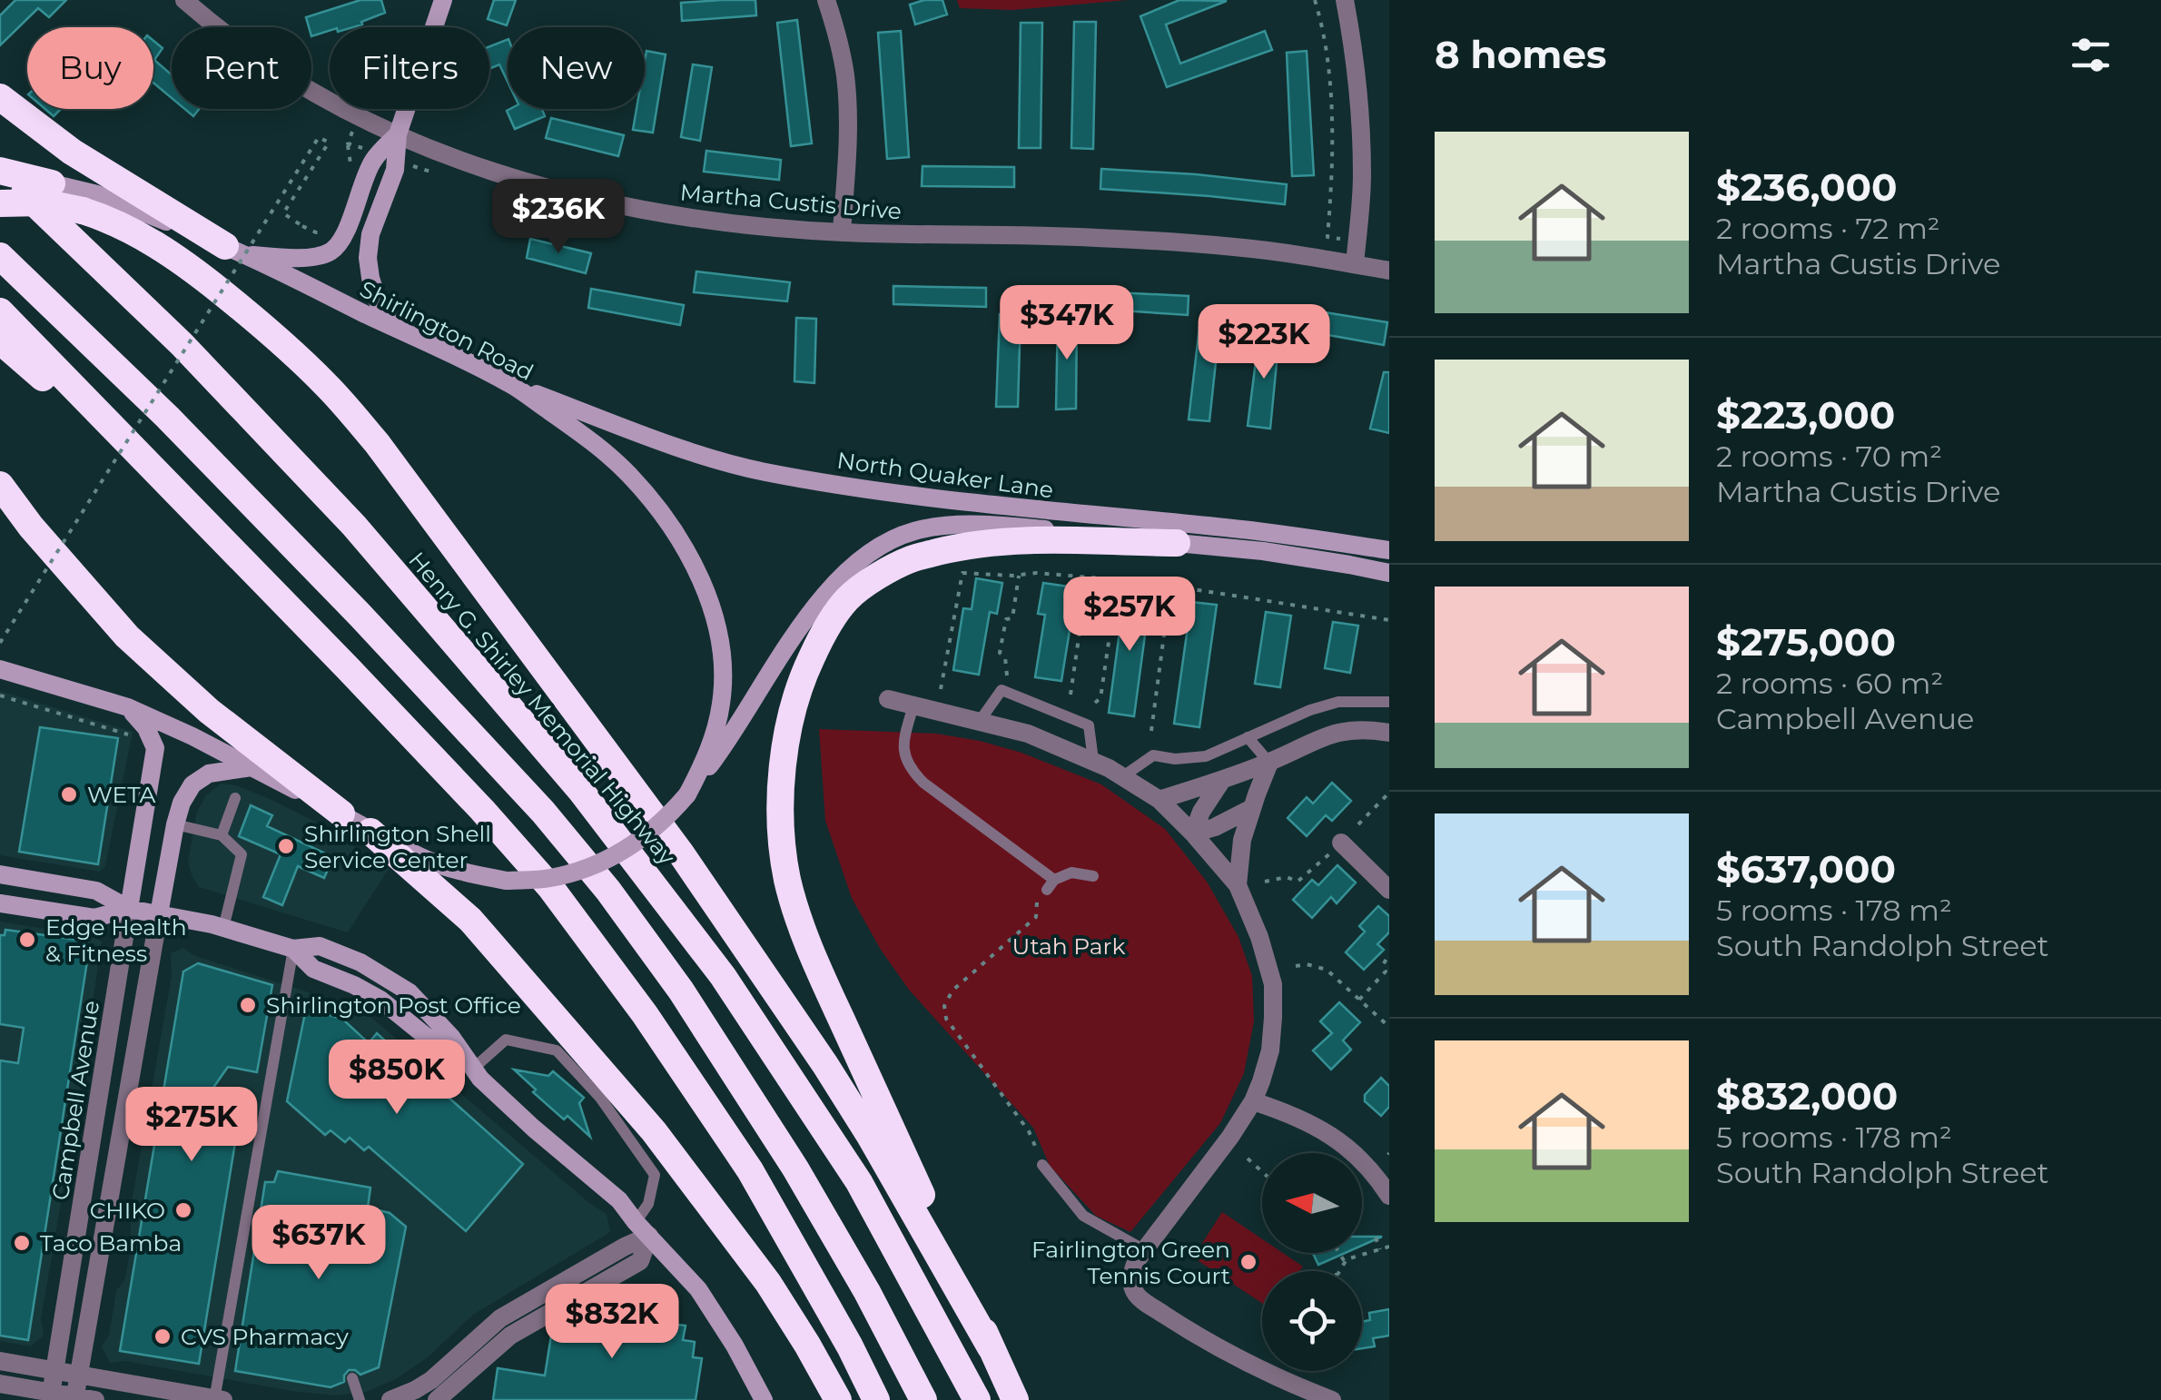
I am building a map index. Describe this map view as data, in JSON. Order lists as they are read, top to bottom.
{
  "streets": {
    "highway": ["Henry G. Shirley Memorial Highway"],
    "main road": ["Shirlington Road", "North Quaker Lane", "Campbell Avenue"],
    "street": ["Martha Custis Drive"]
  },
  "crossings": [
    ["Shirlington Road", "North Quaker Lane"],
    ["Shirlington Road", "Campbell Avenue"]
  ],
  "parks": ["Utah Park"],
  "places": [
    "WETA",
    "Shirlington Shell Service Center",
    "Edge Health & Fitness",
    "Shirlington Post Office",
    "CHIKO",
    "Taco Bamba",
    "Fairlington Green Tennis Court",
    "CVS Pharmacy"
  ],
  "north": "left",
  "page": {
    "heading": "8 homes",
    "chip": [
      "Buy",
      "Rent",
      "Filters",
      "New"
    ],
    "list": [
      {
        "name": "$236,000",
        "note": "2 rooms · 72 m² · Martha Custis Drive"
      },
      {
        "name": "$223,000",
        "note": "2 rooms · 70 m² · Martha Custis Drive"
      },
      {
        "name": "$275,000",
        "note": "2 rooms · 60 m² · Campbell Avenue"
      },
      {
        "name": "$637,000",
        "note": "5 rooms · 178 m² · South Randolph Street"
      },
      {
        "name": "$832,000",
        "note": "5 rooms · 178 m² · South Randolph Street"
      }
    ],
    "price": [
      "$236K",
      "$347K",
      "$223K",
      "$257K",
      "$850K",
      "$275K",
      "$637K",
      "$832K"
    ]
  }
}
